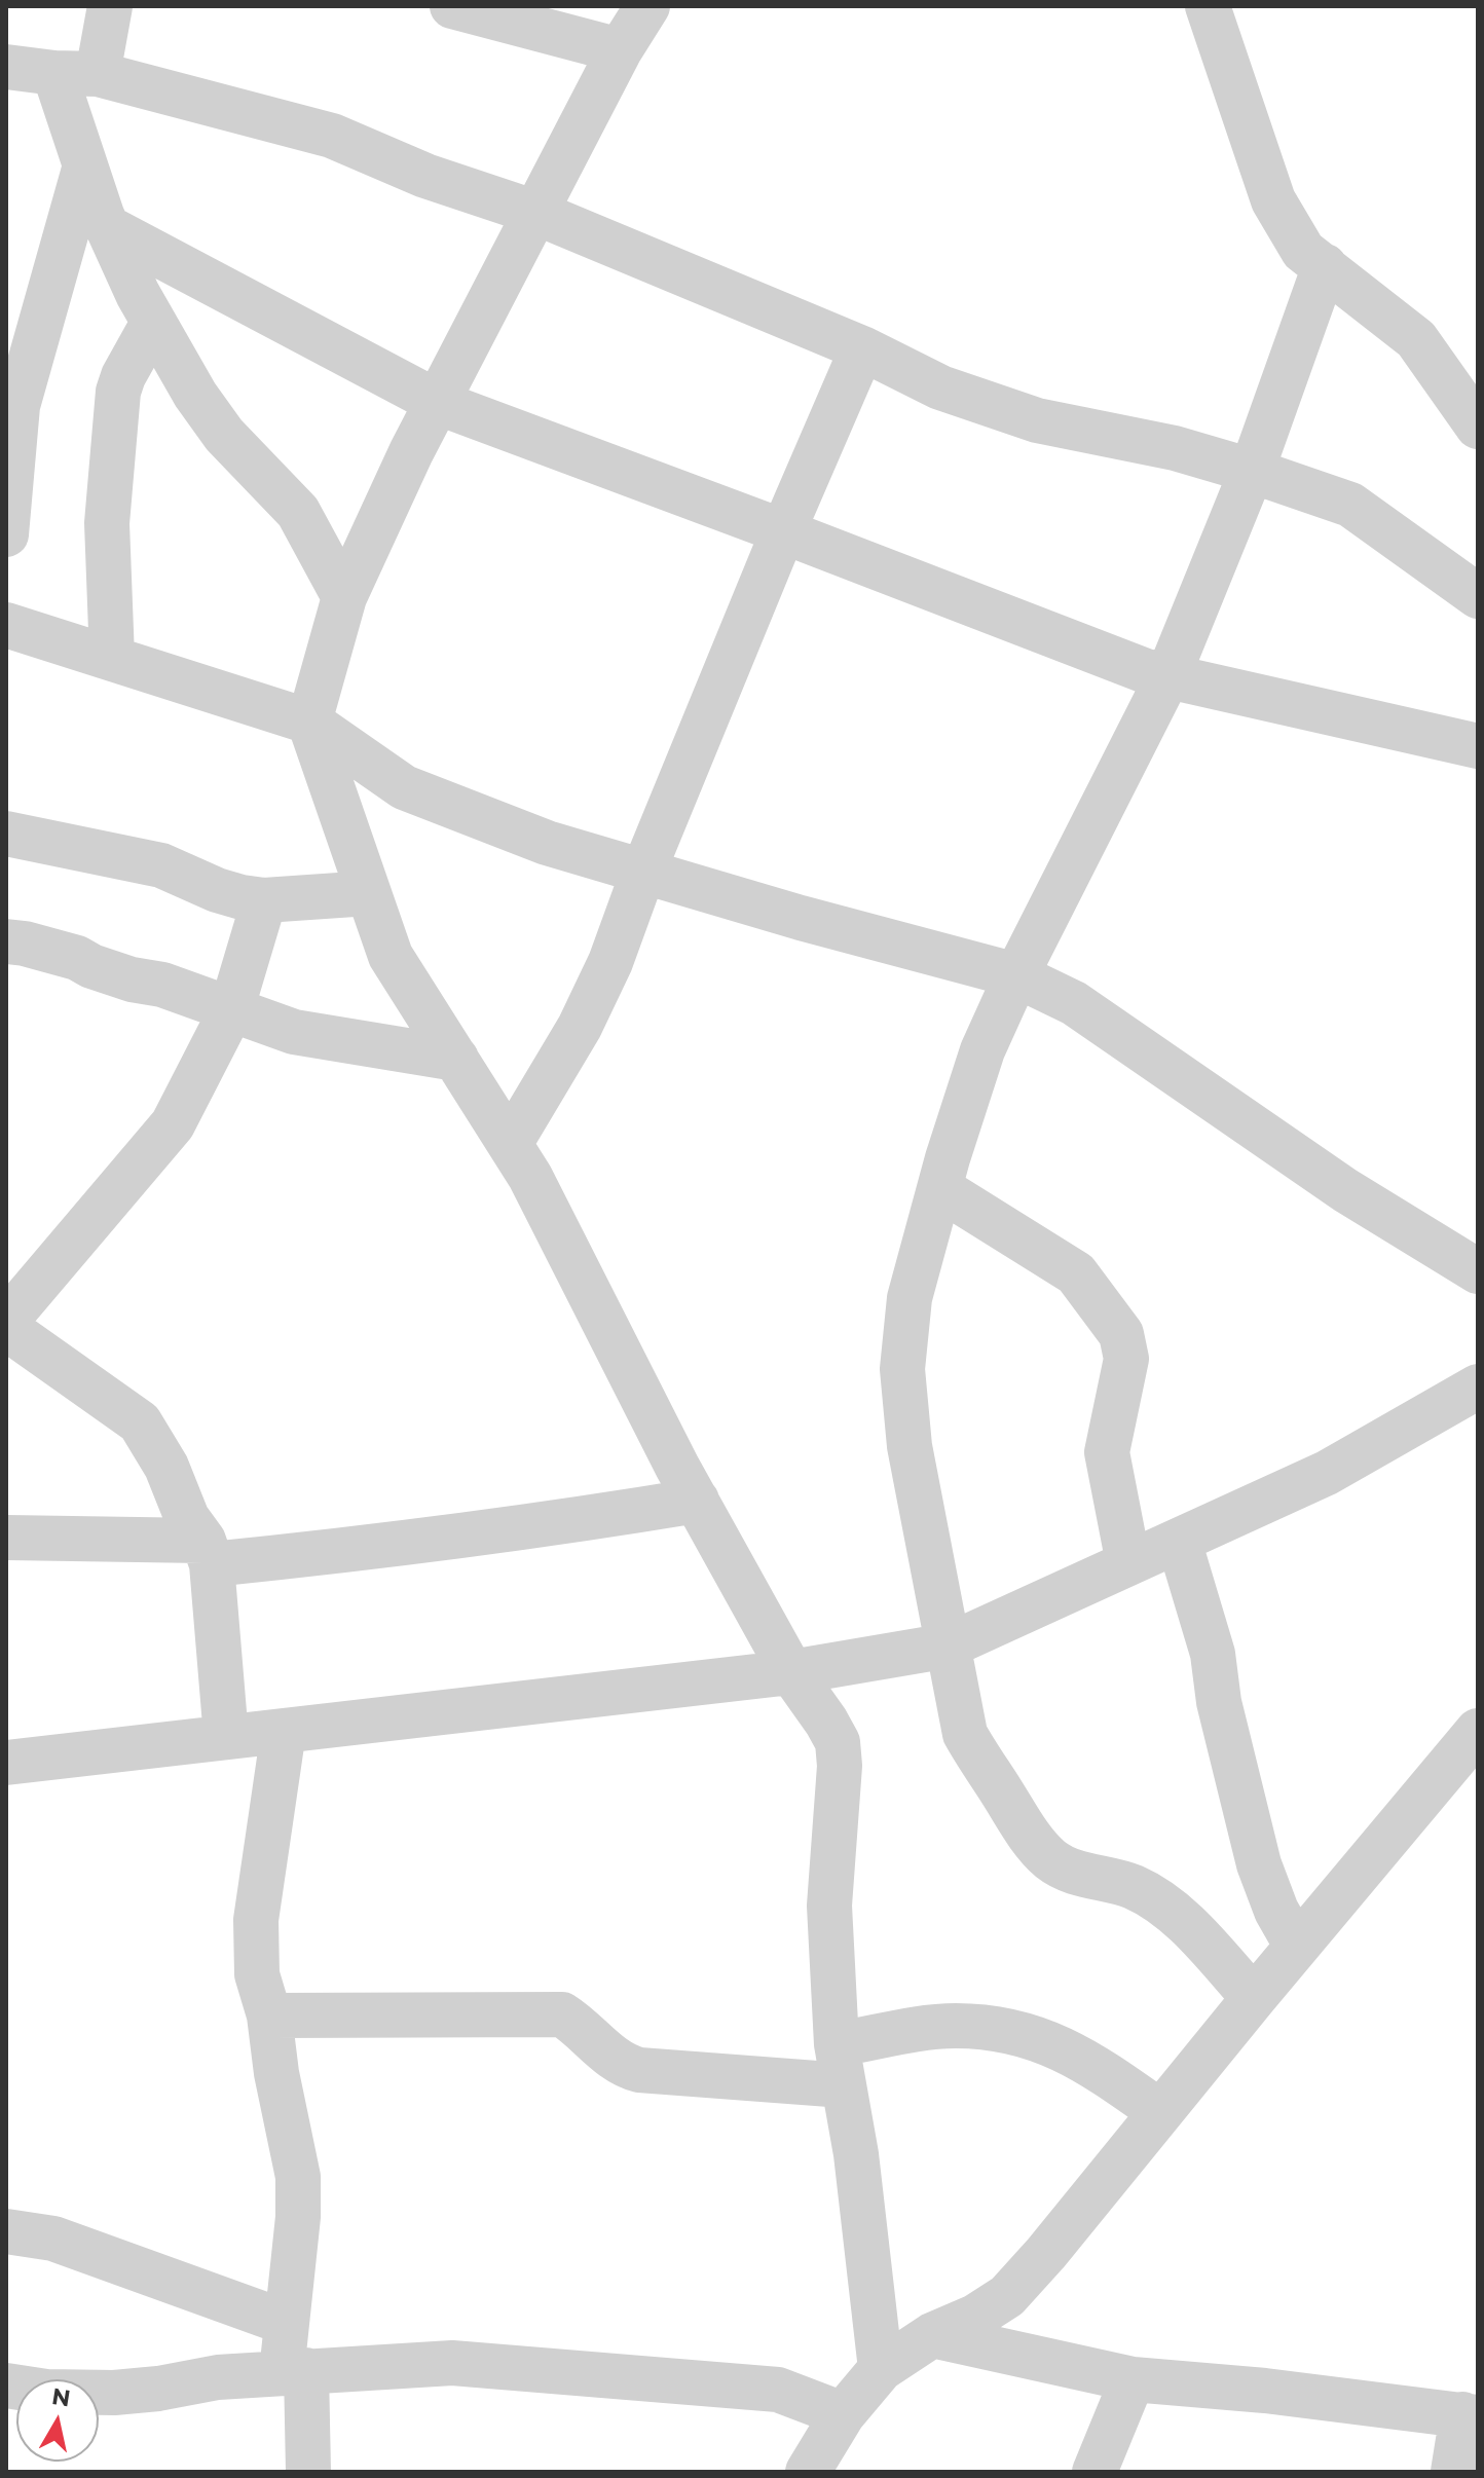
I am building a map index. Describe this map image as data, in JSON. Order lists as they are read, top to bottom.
{
  "north": "top"
}
